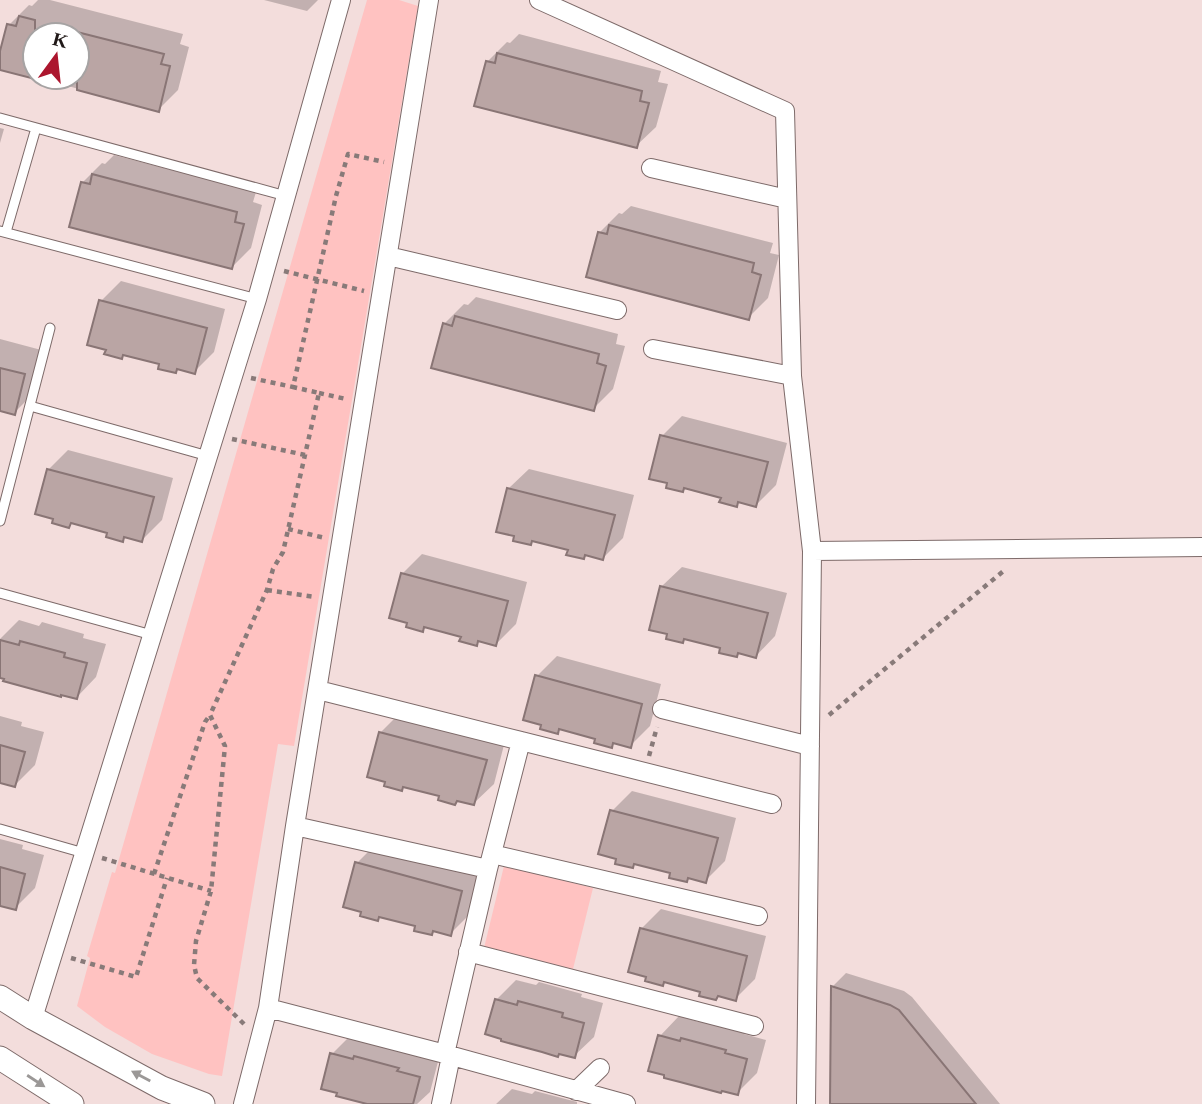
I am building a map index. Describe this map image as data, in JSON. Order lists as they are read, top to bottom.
{
  "north": "top"
}
